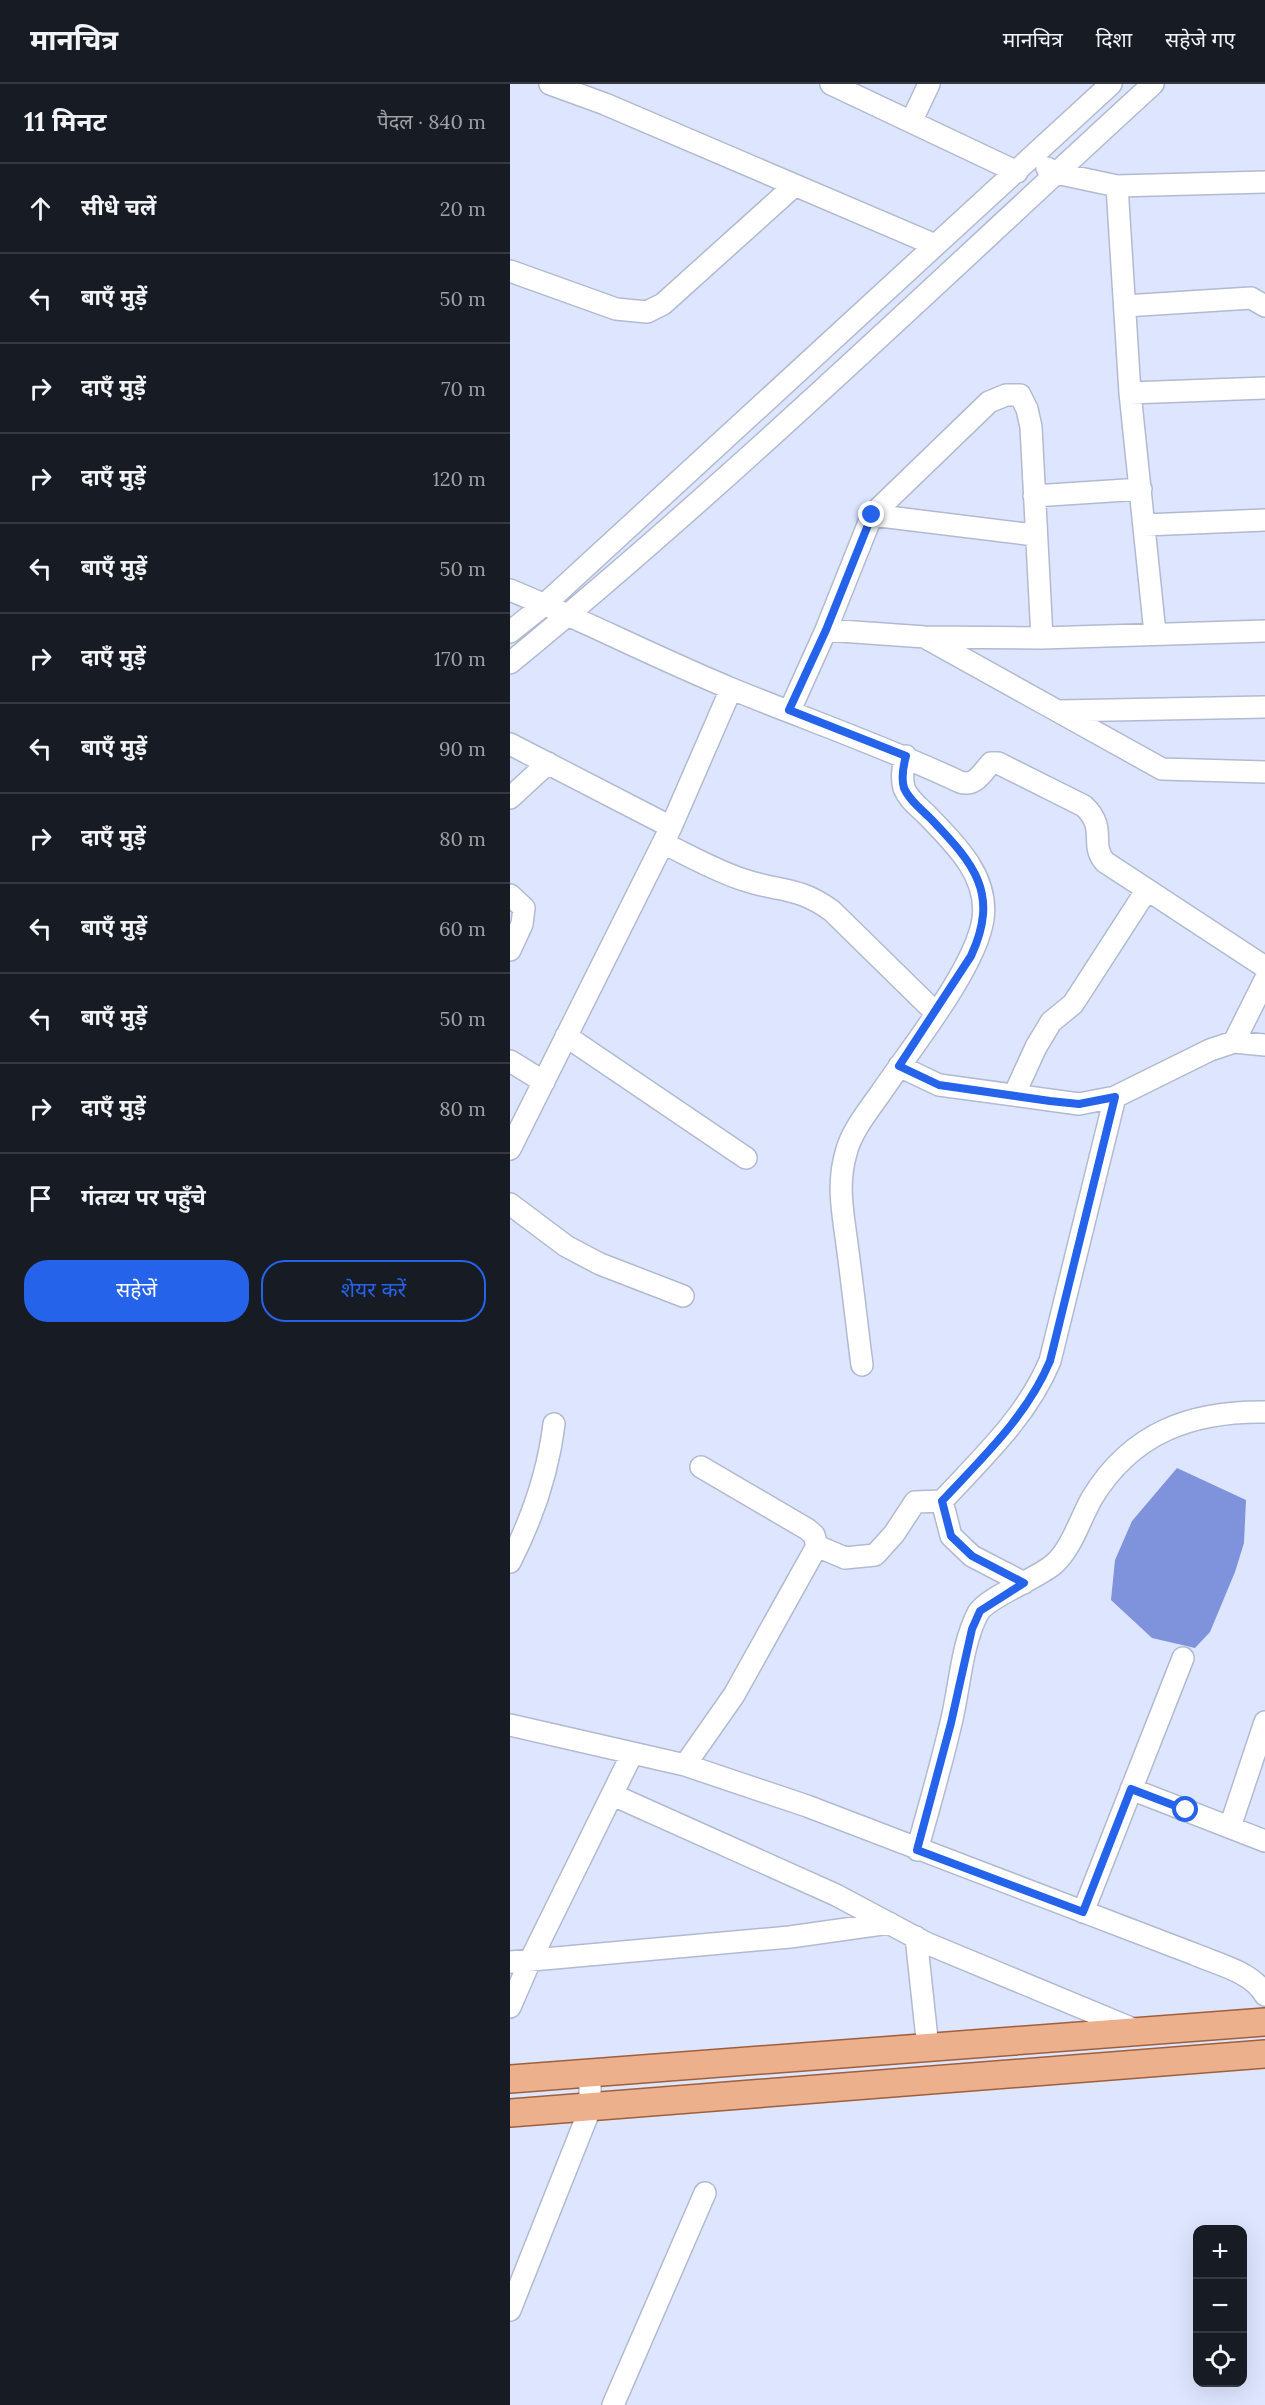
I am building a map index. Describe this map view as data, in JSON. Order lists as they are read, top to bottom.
{
  "page": {
    "header": "मानचित्र",
    "nav": ["मानचित्र", "दिशा", "सहेजे गए"],
    "heading": ["11 मिनट", "पैदल · 840 m"],
    "list": [
      ["सीधे चलें", "20 m"],
      ["बाएँ मुड़ें", "50 m"],
      ["दाएँ मुड़ें", "70 m"],
      ["दाएँ मुड़ें", "120 m"],
      ["बाएँ मुड़ें", "50 m"],
      ["दाएँ मुड़ें", "170 m"],
      ["बाएँ मुड़ें", "90 m"],
      ["दाएँ मुड़ें", "80 m"],
      ["बाएँ मुड़ें", "60 m"],
      ["बाएँ मुड़ें", "50 m"],
      ["दाएँ मुड़ें", "80 m"],
      "गंतव्य पर पहुँचे"
    ],
    "buttons": ["सहेजें", "शेयर करें"],
    "map_buttons": ["+", "−"]
  }
}
